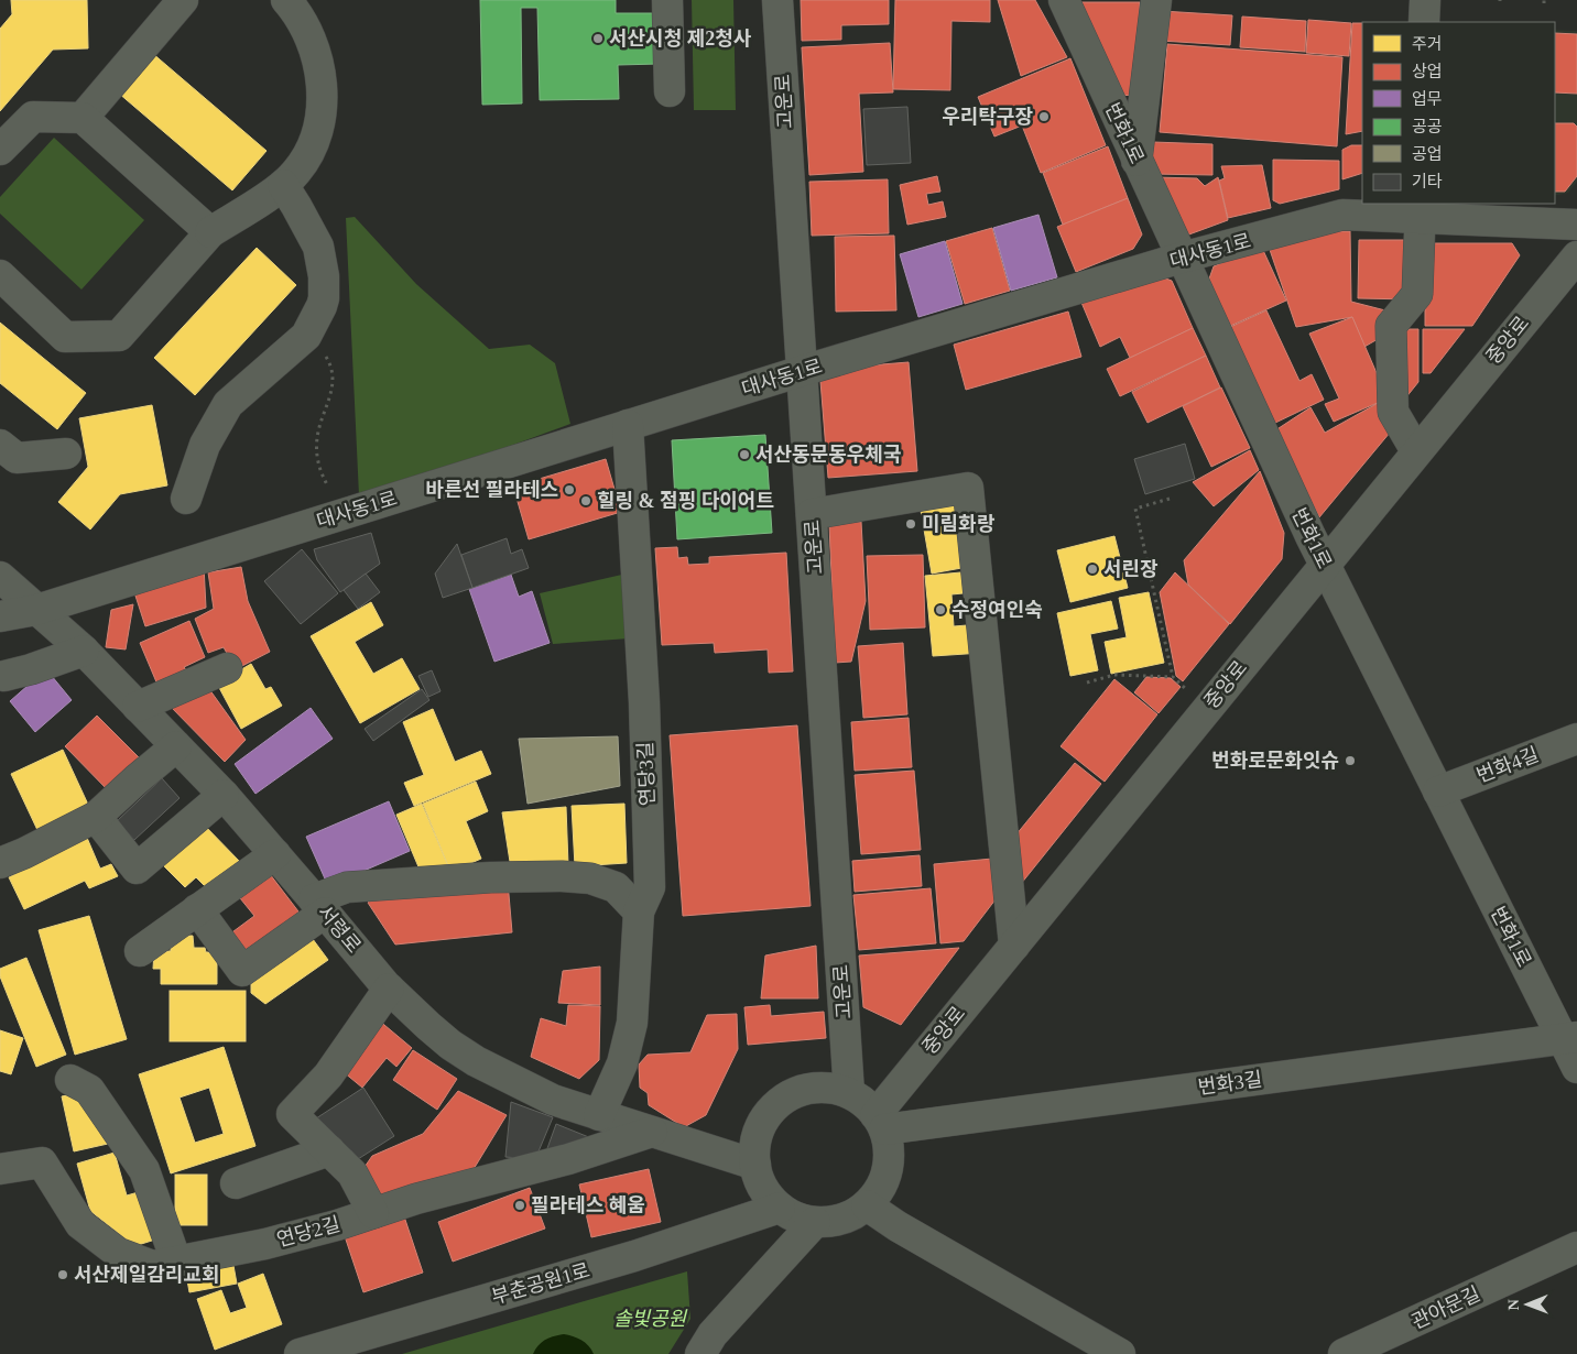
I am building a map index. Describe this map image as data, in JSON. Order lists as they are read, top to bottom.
{
  "streets": {
    "street": [
      "고운로",
      "번화1로",
      "대사동1로",
      "중앙로",
      "번화4길",
      "연당3길",
      "서령로",
      "번화3길",
      "연당2길",
      "부춘공원1로",
      "관아문길"
    ]
  },
  "crossings": [
    ["고운로", "대사동1로"],
    ["고운로", "중앙로"],
    ["고운로", "서령로"],
    ["고운로", "번화3길"],
    ["고운로", "부춘공원1로"],
    ["번화1로", "대사동1로"],
    ["번화1로", "중앙로"],
    ["번화1로", "번화4길"],
    ["번화1로", "번화3길"],
    ["대사동1로", "연당3길"],
    ["대사동1로", "서령로"],
    ["중앙로", "서령로"],
    ["중앙로", "번화3길"],
    ["중앙로", "부춘공원1로"],
    ["연당3길", "서령로"],
    ["서령로", "번화3길"],
    ["서령로", "연당2길"],
    ["서령로", "부춘공원1로"],
    ["번화3길", "부춘공원1로"]
  ],
  "parks": ["솔빛공원"],
  "places": [
    "서산시청 제2청사",
    "우리탁구장",
    "서산동문동우체국",
    "바른선 필라테스",
    "힐링 & 점핑 다이어트",
    "미림화랑",
    "서린장",
    "수정여인숙",
    "번화로문화잇슈",
    "필라테스 혜움",
    "서산제일감리교회"
  ],
  "legend": [
    "주거",
    "상업",
    "업무",
    "공공",
    "공업",
    "기타"
  ],
  "north": "left"
}
